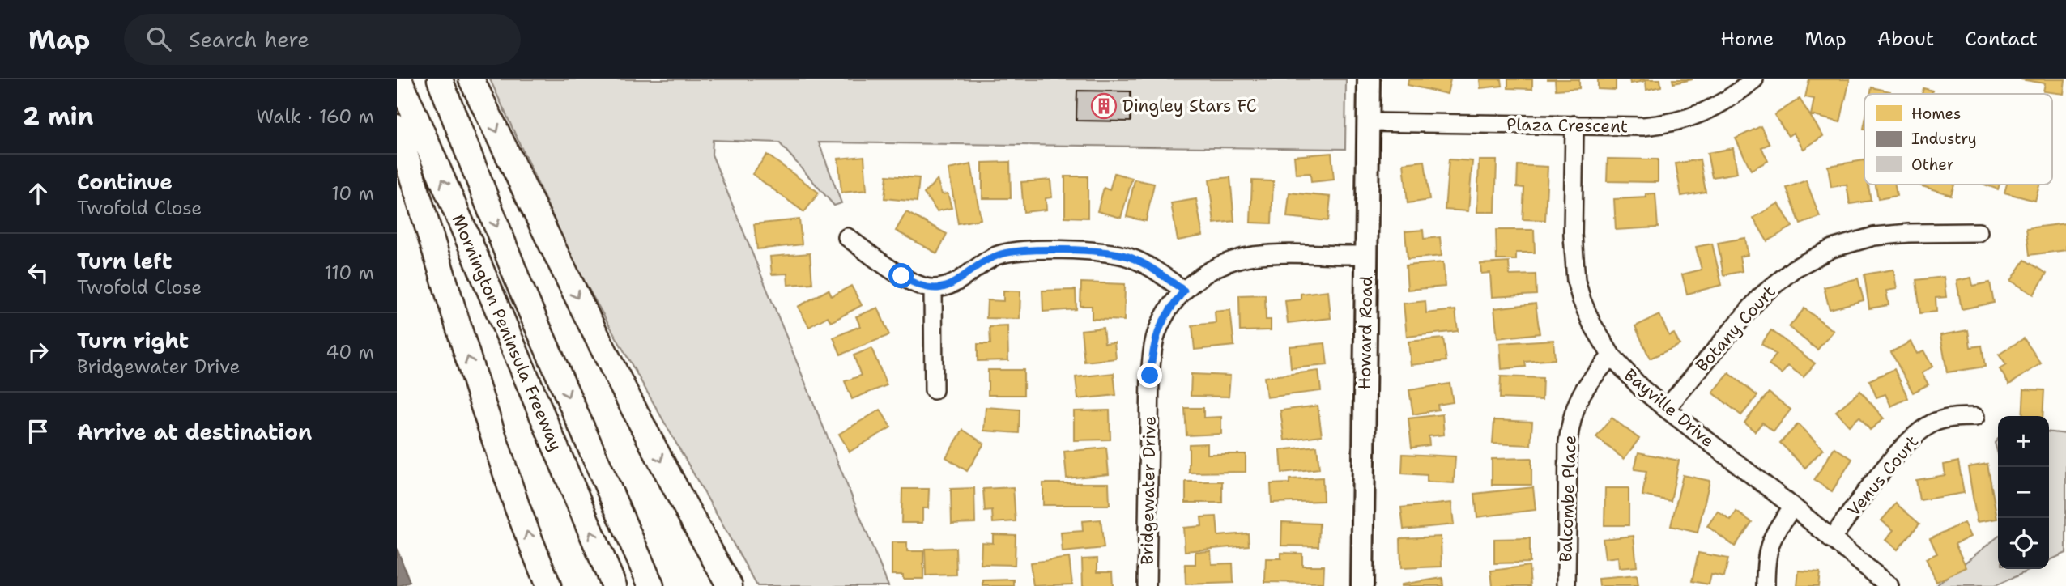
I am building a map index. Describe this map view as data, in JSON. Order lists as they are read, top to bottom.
{
  "streets": {
    "highway": ["Mornington Peninsula Freeway"],
    "main road": ["Howard Road"],
    "street": [
      "Plaza Crescent",
      "Botany Court",
      "Bayville Drive",
      "Venus Court",
      "Bridgewater Drive",
      "Balcombe Place"
    ]
  },
  "crossings": [
    ["Plaza Crescent", "Howard Road"],
    ["Plaza Crescent", "Bayville Drive"],
    ["Botany Court", "Bayville Drive"],
    ["Howard Road", "Bridgewater Drive"],
    ["Bayville Drive", "Venus Court"],
    ["Bayville Drive", "Balcombe Place"]
  ],
  "places": {
    "building": ["Dingley Stars FC"]
  },
  "legend": ["Homes", "Industry", "Other"],
  "page": {
    "header": "Map",
    "search": "Search here",
    "nav": [
      "Home",
      "Map",
      "About",
      "Contact"
    ],
    "heading": ["2 min", "Walk · 160 m"],
    "list": [
      ["Continue", "Twofold Close", "10 m"],
      ["Turn left", "Twofold Close", "110 m"],
      ["Turn right", "Bridgewater Drive", "40 m"],
      "Arrive at destination"
    ],
    "map_buttons": ["+", "−"]
  }
}
